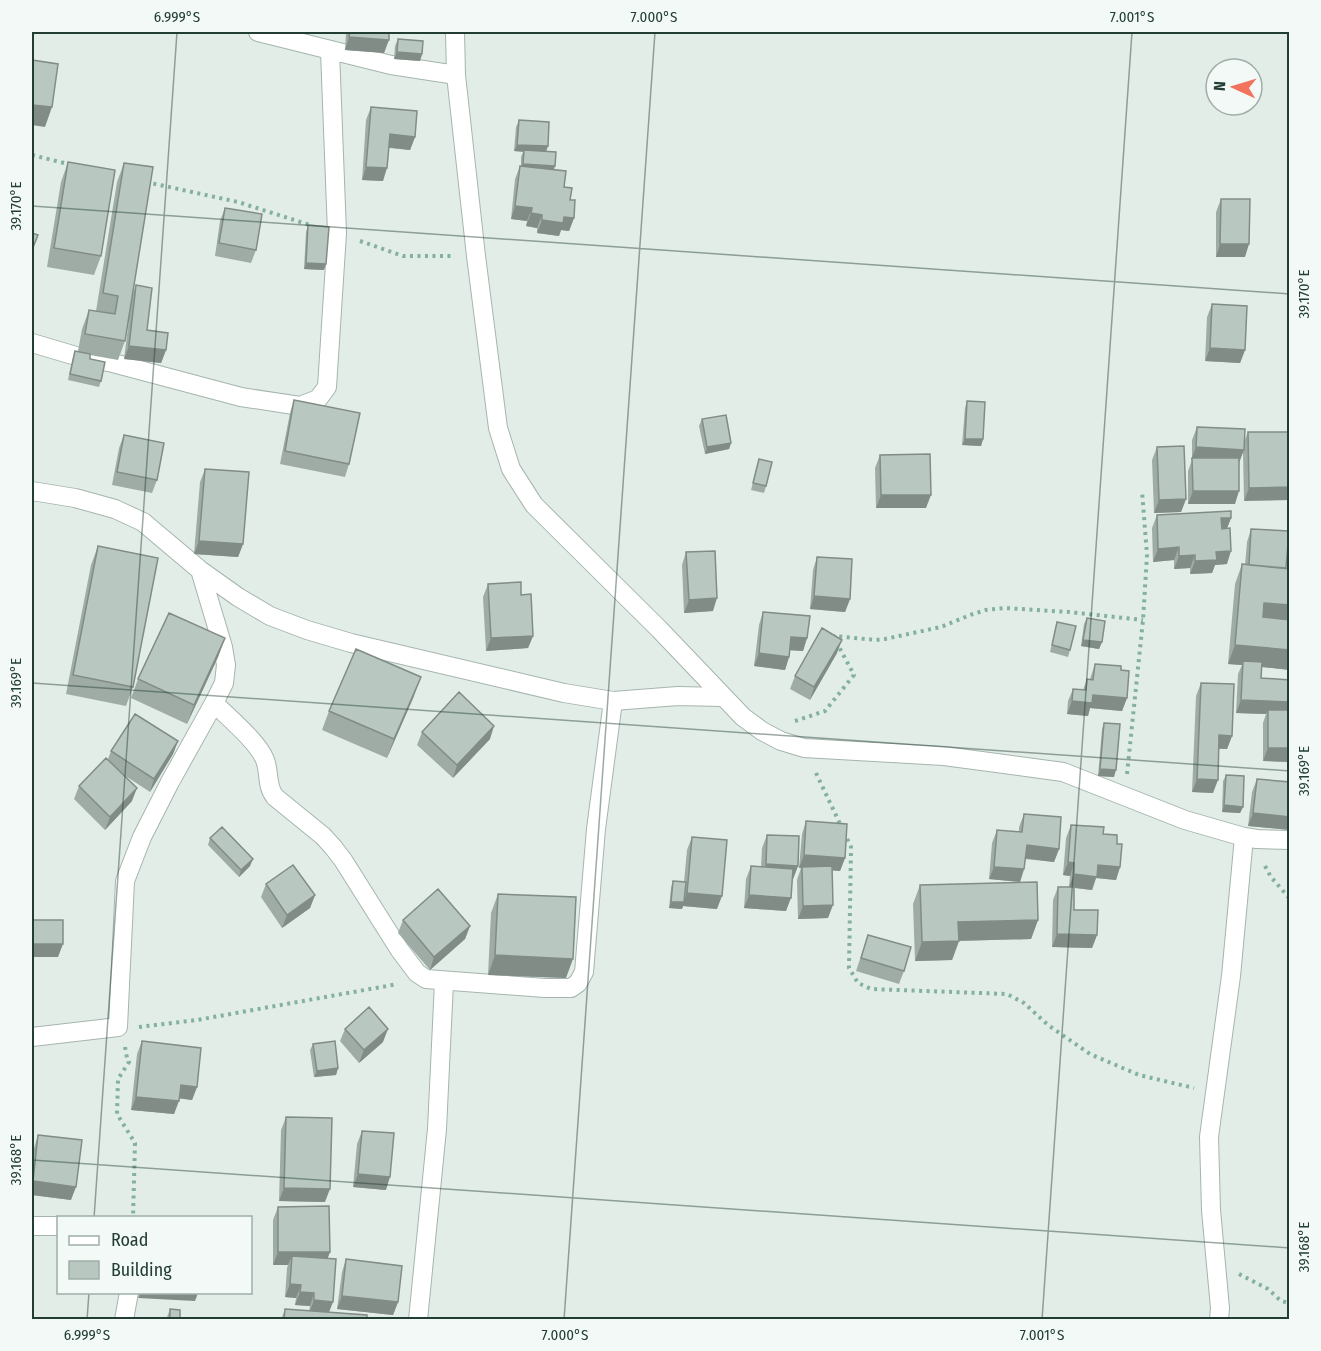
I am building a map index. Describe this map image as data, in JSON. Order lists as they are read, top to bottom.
{
  "legend": ["Road", "Building"],
  "north": "left",
  "coordinates": [
    "6.999°S",
    "7.000°S",
    "7.001°S",
    "39.170°E",
    "39.169°E",
    "39.168°E"
  ]
}
